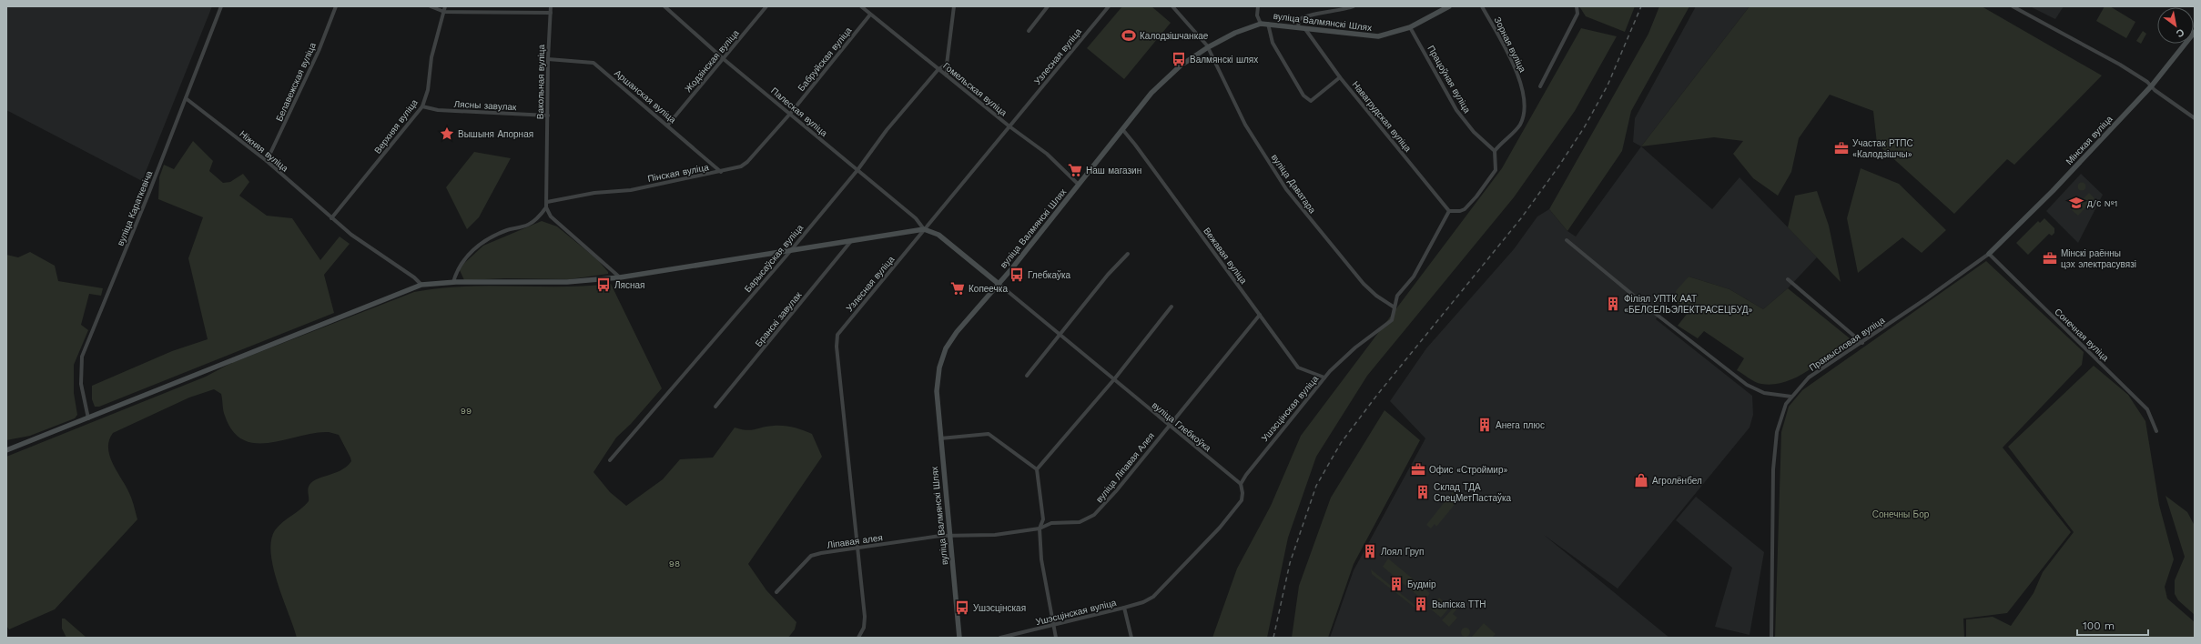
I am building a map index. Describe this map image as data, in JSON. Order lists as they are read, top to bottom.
{
  "streets": {
    "main road": ["вуліца Валмянскі Шлях", "Мінская вуліца"],
    "street": [
      "Зорная вуліца",
      "Узлесная вуліца",
      "Бабруйская вуліца",
      "Жодзінская вуліца",
      "Працоўная вуліца",
      "Белавежская вуліца",
      "Вакольная вуліца",
      "Гомельская вуліца",
      "Аршанская вуліца",
      "Лясны завулак",
      "Палеская вуліца",
      "Навагрудская вуліца",
      "Верхняя вуліца",
      "Ніжняя вуліца",
      "Пінская вуліца",
      "вуліца Даватара",
      "вуліца Караткевіча",
      "Вежавая вуліца",
      "Барысаўская вуліца",
      "Бранскі завулак",
      "Сонечная вуліца",
      "Прамысловая вуліца",
      "Ушэсцінская вуліца",
      "вуліца Глебкоўка",
      "вуліца Ліпавая Алея",
      "Ліпавая алея"
    ]
  },
  "crossings": [
    ["вуліца Валмянскі Шлях", "Працоўная вуліца"],
    ["вуліца Валмянскі Шлях", "Гомельская вуліца"],
    ["вуліца Валмянскі Шлях", "Навагрудская вуліца"],
    ["вуліца Валмянскі Шлях", "вуліца Даватара"],
    ["вуліца Валмянскі Шлях", "Вежавая вуліца"],
    ["вуліца Валмянскі Шлях", "вуліца Глебкоўка"],
    ["вуліца Валмянскі Шлях", "вуліца Ліпавая Алея"],
    ["вуліца Валмянскі Шлях", "Ліпавая алея"],
    ["Зорная вуліца", "Працоўная вуліца"],
    ["Узлесная вуліца", "Гомельская вуліца"],
    ["Узлесная вуліца", "Палеская вуліца"],
    ["Узлесная вуліца", "Ліпавая алея"],
    ["Бабруйская вуліца", "Гомельская вуліца"],
    ["Бабруйская вуліца", "Палеская вуліца"],
    ["Бабруйская вуліца", "Пінская вуліца"],
    ["Жодзінская вуліца", "Аршанская вуліца"],
    ["Жодзінская вуліца", "Палеская вуліца"],
    ["Белавежская вуліца", "Ніжняя вуліца"],
    ["Вакольная вуліца", "Аршанская вуліца"],
    ["Вакольная вуліца", "Лясны завулак"],
    ["Вакольная вуліца", "Пінская вуліца"],
    ["Гомельская вуліца", "Барысаўская вуліца"],
    ["Аршанская вуліца", "Пінская вуліца"],
    ["Лясны завулак", "Верхняя вуліца"],
    ["Палеская вуліца", "Пінская вуліца"],
    ["Палеская вуліца", "Барысаўская вуліца"],
    ["Навагрудская вуліца", "Ушэсцінская вуліца"],
    ["Верхняя вуліца", "Ніжняя вуліца"],
    ["Мінская вуліца", "Сонечная вуліца"],
    ["Мінская вуліца", "Прамысловая вуліца"],
    ["Ніжняя вуліца", "вуліца Караткевіча"],
    ["вуліца Даватара", "Ушэсцінская вуліца"],
    ["Вежавая вуліца", "Ушэсцінская вуліца"],
    ["Вежавая вуліца", "вуліца Ліпавая Алея"],
    ["Сонечная вуліца", "Прамысловая вуліца"],
    ["Ушэсцінская вуліца", "вуліца Глебкоўка"],
    ["вуліца Глебкоўка", "вуліца Ліпавая Алея"],
    ["вуліца Ліпавая Алея", "Ліпавая алея"]
  ],
  "parks": ["99", "Сонечны Бор", "98"],
  "places": {
    "sports": ["Калодзішчанкае"],
    "bus stop": [
      "Валмянскі шлях",
      "Глебкаўка",
      "Лясная",
      "Ушэсцінская"
    ],
    "place": ["Вышыня Апорная"],
    "office": ["Участак РТПС «Калодзішчы»", "Мінскі раённы цэх электрасувязі", "Офис «Строймир»"],
    "supermarket": ["Наш магазин", "Копеечка"],
    "school or university": ["д/с №1"],
    "building": [
      "Філіял УПТК ААТ «БЕЛСЕЛЬЭЛЕКТРАСЕЦБУД»",
      "Анега плюс",
      "Склад ТДА СпецМетПастаўка",
      "Лоял Груп",
      "Будмір",
      "Выпіска ТТН"
    ],
    "shop": ["Агролёнбел"]
  },
  "scale_bar": "100 m",
  "north": "bottom right"
}
